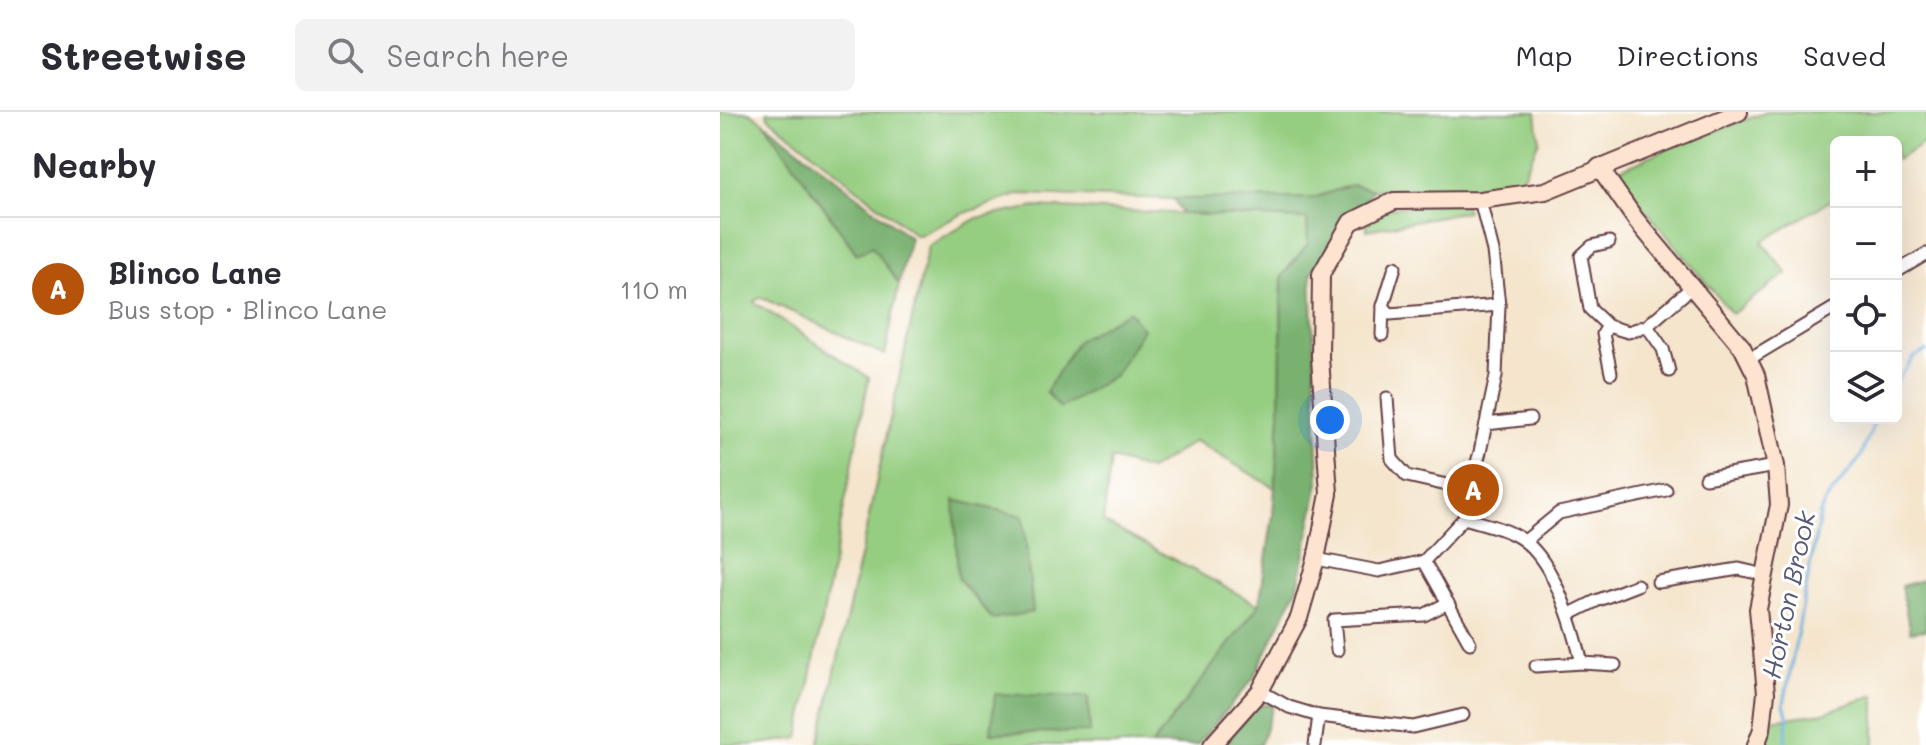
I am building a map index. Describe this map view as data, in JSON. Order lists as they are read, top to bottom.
{
  "water": ["Horton Brook"],
  "page": {
    "header": "Streetwise",
    "search": "Search here",
    "nav": ["Map", "Directions", "Saved"],
    "heading": "Nearby",
    "map_buttons": ["+", "−"],
    "list": [
      {
        "mark": "A",
        "name": "Blinco Lane",
        "note": "Bus stop · Blinco Lane",
        "value": "110 m"
      }
    ],
    "pins": "A"
  }
}
